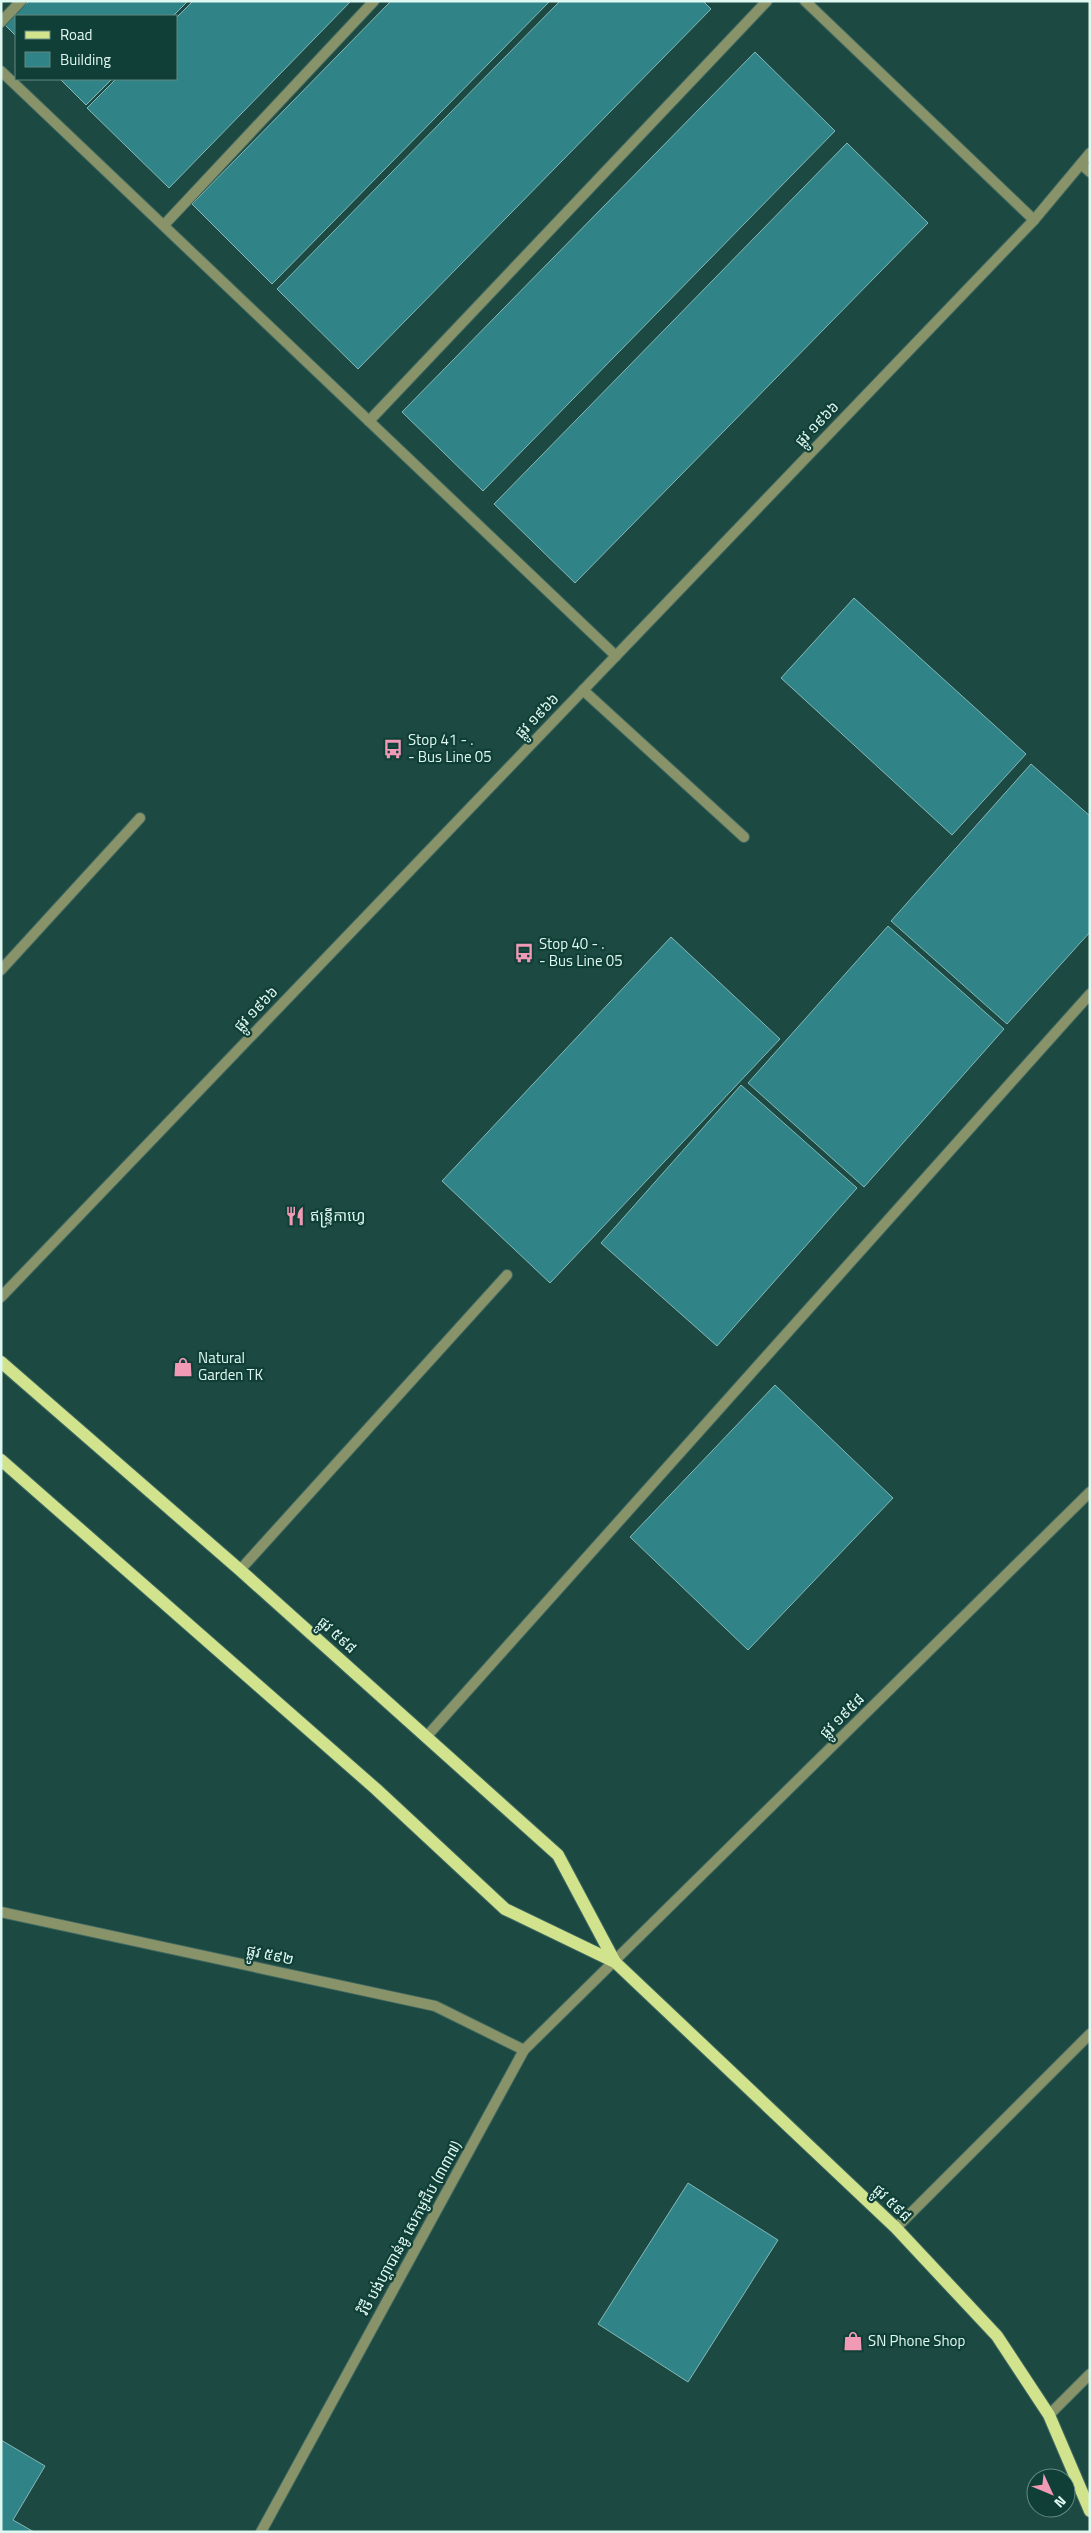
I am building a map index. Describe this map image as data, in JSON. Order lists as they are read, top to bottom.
{
  "streets": {
    "main road": ["ផ្លូវ ៥៩៨"],
    "street": [
      "ផ្លូវ ១៩៦៦",
      "ផ្លូវ ១៩៥៨",
      "ផ្លូវ ៥៩២",
      "វិថី បង់ហ្គាបាន់ឌូ សេកមូជីប (៣៣៧)"
    ]
  },
  "crossings": [
    ["ផ្លូវ ៥៩៨", "ផ្លូវ ១៩៥៨"],
    ["ផ្លូវ ៥៩៨", "វិថី បង់ហ្គាបាន់ឌូ សេកមូជីប (៣៣៧)"],
    ["ផ្លូវ ១៩៥៨", "វិថី បង់ហ្គាបាន់ឌូ សេកមូជីប (៣៣៧)"],
    ["ផ្លូវ ៥៩២", "វិថី បង់ហ្គាបាន់ឌូ សេកមូជីប (៣៣៧)"]
  ],
  "places": {
    "bus stop": ["Stop 41 - . - Bus Line 05", "Stop 40 - . - Bus Line 05"],
    "restaurant": ["ឥន្ទ្រីកាហ្វេ"],
    "shop": ["Natural Garden TK", "SN Phone Shop"]
  },
  "legend": ["Road", "Building"],
  "north": "bottom right"
}
